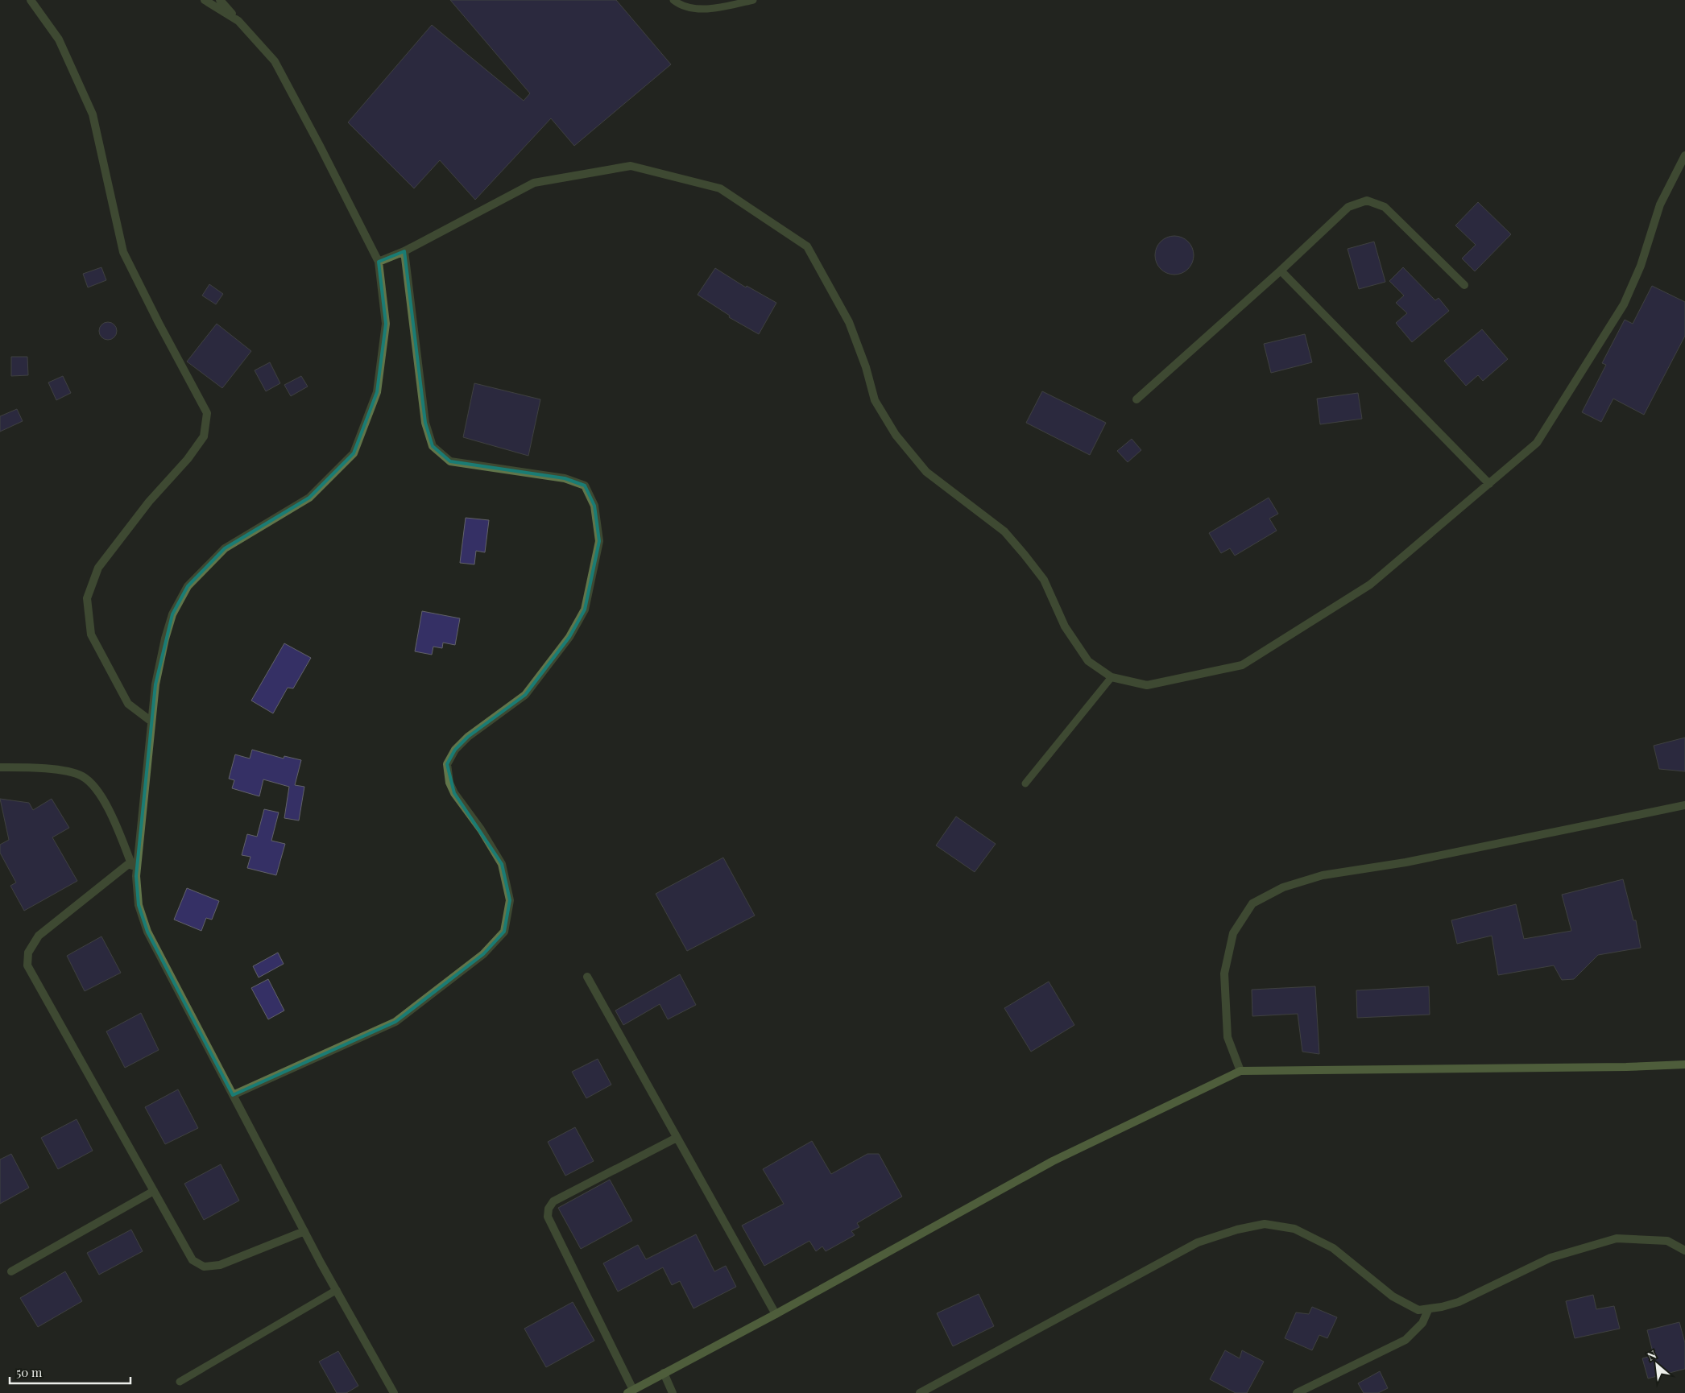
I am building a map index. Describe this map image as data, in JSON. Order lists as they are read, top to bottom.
{
  "scale_bar": "50 m",
  "north": "top left"
}
